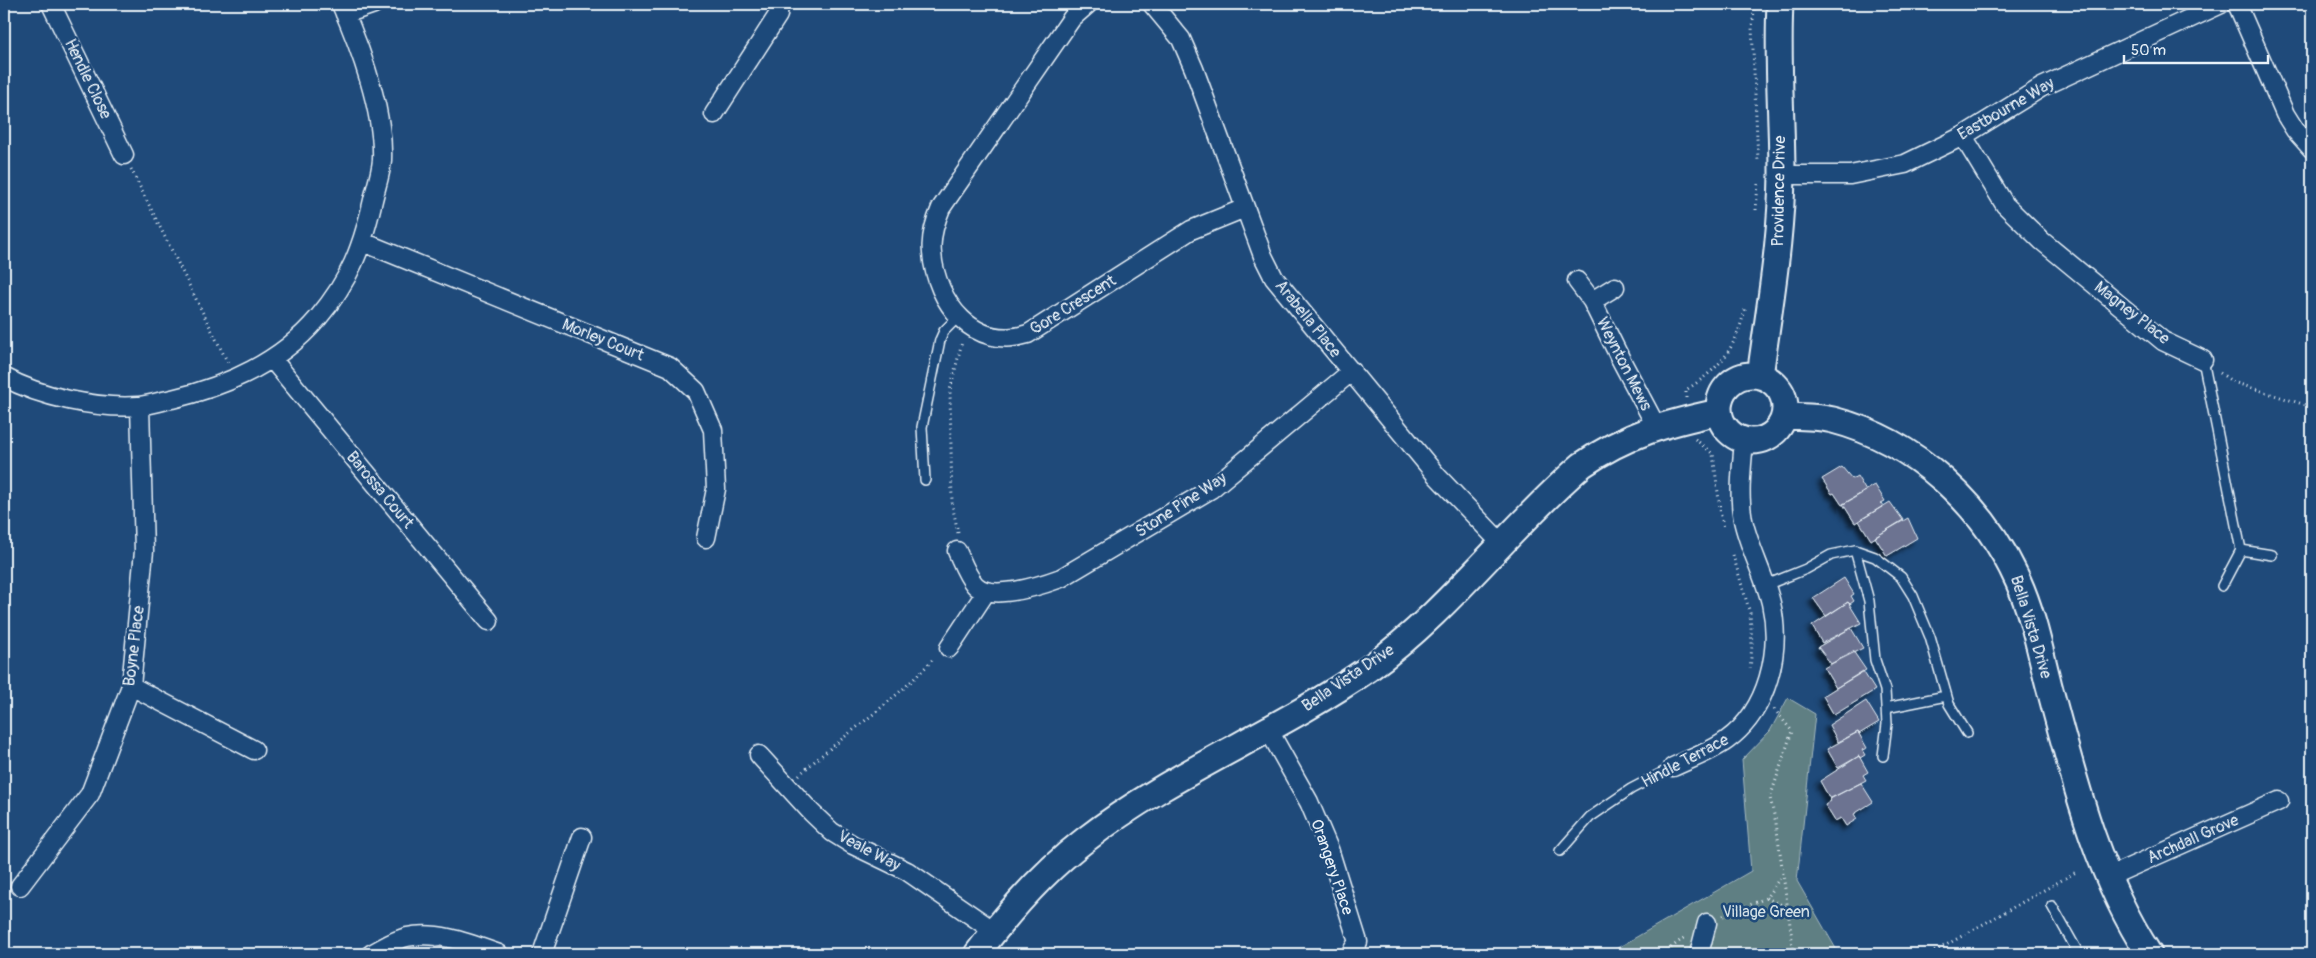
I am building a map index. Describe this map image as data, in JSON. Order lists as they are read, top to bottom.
{
  "streets": {
    "street": [
      "Hendle Close",
      "Eastbourne Way",
      "Providence Drive",
      "Gore Crescent",
      "Magney Place",
      "Arabella Place",
      "Morley Court",
      "Weynton Mews",
      "Barossa Court",
      "Stone Pine Way",
      "Bella Vista Drive",
      "Boyne Place",
      "Hindle Terrace",
      "Archdall Grove",
      "Veale Way",
      "Orangery Place"
    ]
  },
  "crossings": [
    ["Eastbourne Way", "Providence Drive"],
    ["Eastbourne Way", "Magney Place"],
    ["Providence Drive", "Bella Vista Drive"],
    ["Providence Drive", "Hindle Terrace"],
    ["Gore Crescent", "Arabella Place"],
    ["Arabella Place", "Stone Pine Way"],
    ["Arabella Place", "Bella Vista Drive"],
    ["Weynton Mews", "Bella Vista Drive"],
    ["Bella Vista Drive", "Hindle Terrace"],
    ["Bella Vista Drive", "Archdall Grove"],
    ["Bella Vista Drive", "Veale Way"],
    ["Bella Vista Drive", "Orangery Place"]
  ],
  "parks": ["Village Green"],
  "scale_bar": "50 m"
}
